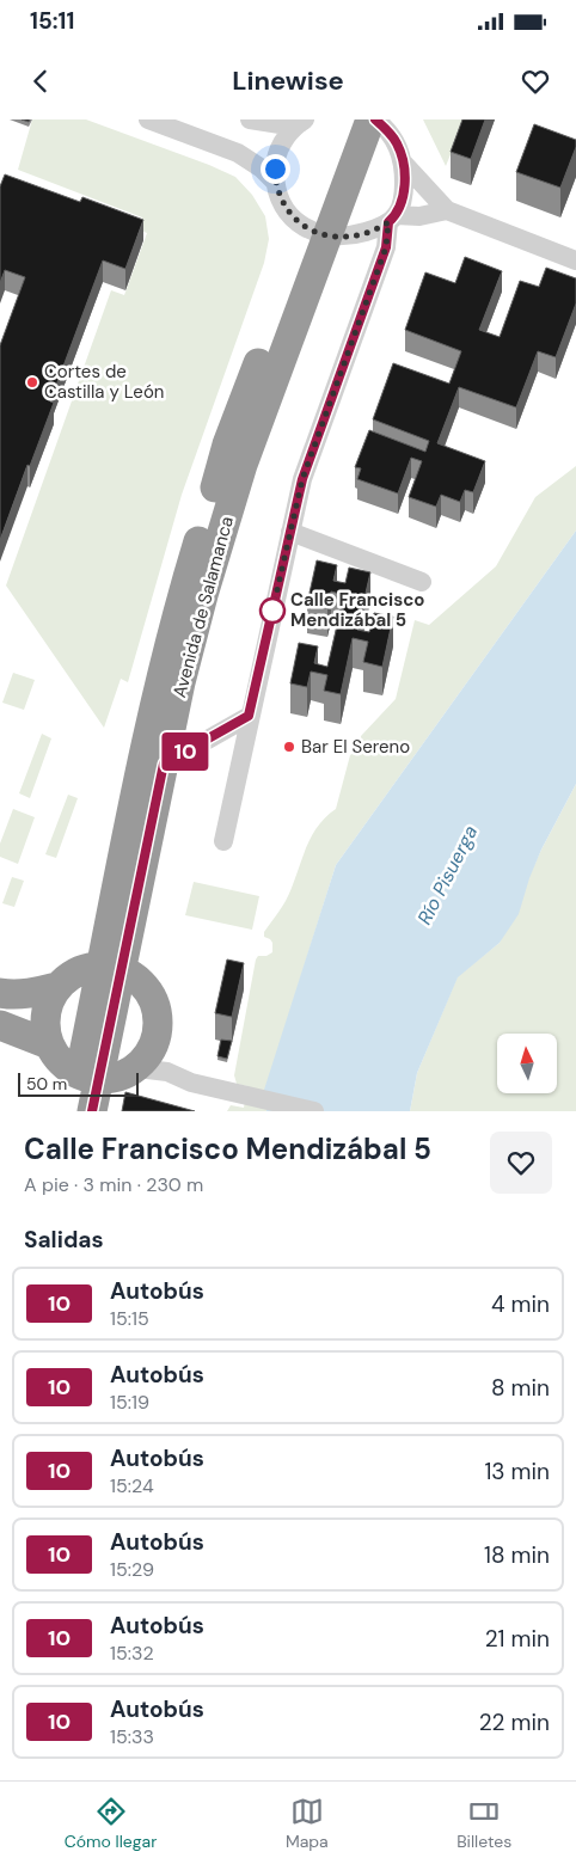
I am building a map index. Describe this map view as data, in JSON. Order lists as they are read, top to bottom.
{
  "streets": {
    "highway": ["Avenida de Salamanca"]
  },
  "water": ["Río Pisuerga"],
  "places": ["Cortes de Castilla y León", "Calle Francisco Mendizábal 5", "Bar El Sereno"],
  "lines": ["bus line 10"],
  "scale_bar": "50 m",
  "north": "top",
  "page": {
    "status": "15:11",
    "header": "Linewise",
    "on_map": "10",
    "scale": "50 m",
    "heading": [
      ["Calle Francisco Mendizábal 5", "A pie · 3 min · 230 m"],
      "Salidas"
    ],
    "list": [
      {
        "mark": "10",
        "name": "Autobús",
        "note": "15:15",
        "value": "4 min"
      },
      {
        "mark": "10",
        "name": "Autobús",
        "note": "15:19",
        "value": "8 min"
      },
      {
        "mark": "10",
        "name": "Autobús",
        "note": "15:24",
        "value": "13 min"
      },
      {
        "mark": "10",
        "name": "Autobús",
        "note": "15:29",
        "value": "18 min"
      },
      {
        "mark": "10",
        "name": "Autobús",
        "note": "15:32",
        "value": "21 min"
      },
      {
        "mark": "10",
        "name": "Autobús",
        "note": "15:33",
        "value": "22 min"
      }
    ],
    "tabs": ["Cómo llegar", "Mapa", "Billetes"]
  }
}
